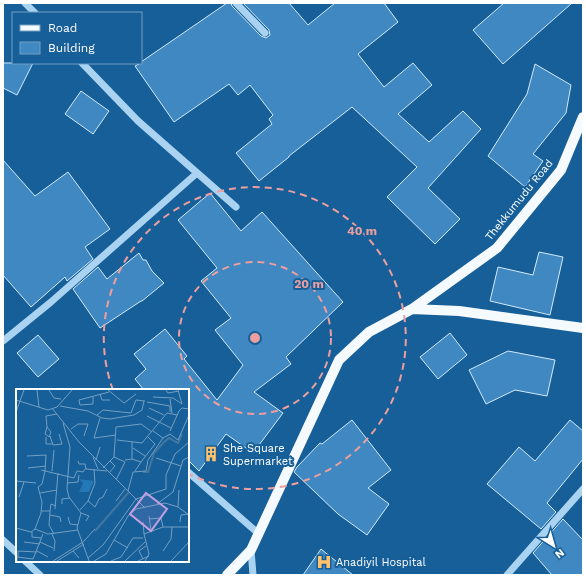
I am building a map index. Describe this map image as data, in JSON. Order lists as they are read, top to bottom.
{
  "streets": {
    "main road": ["Thekkumudu Road"]
  },
  "places": {
    "building": ["She Square Supermarket"],
    "hospital": ["Anadiyil Hospital"]
  },
  "legend": ["Road", "Building"],
  "north": "bottom right",
  "rings": ["40 m", "20 m"]
}
